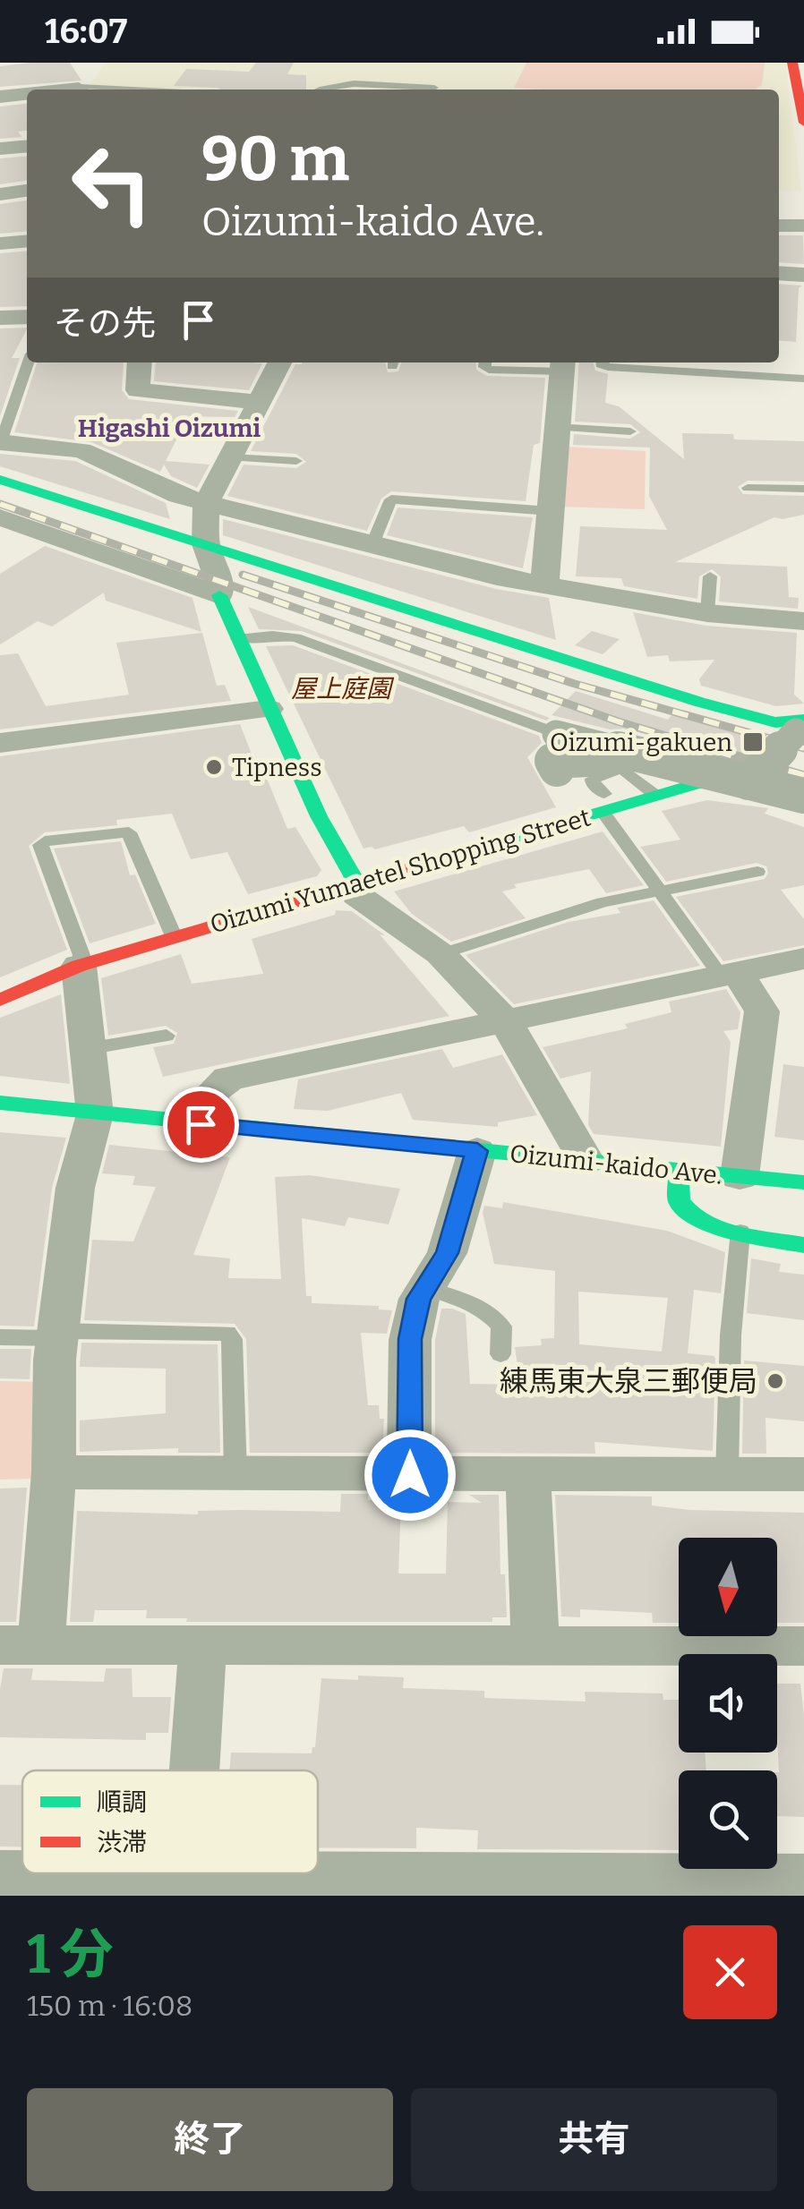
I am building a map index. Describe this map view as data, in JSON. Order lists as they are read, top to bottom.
{
  "streets": {
    "street": ["Oizumi Yumaetel Shopping Street", "Oizumi-kaido Ave."]
  },
  "districts": ["Higashi Oizumi"],
  "parks": ["屋上庭園"],
  "places": {
    "transit": ["Oizumi-gakuen"],
    "other": ["Tipness", "練馬東大泉三郵便局"]
  },
  "legend": ["順調", "渋滞"],
  "north": "bottom",
  "page": {
    "status": "16:07",
    "turn": ["90 m", "Oizumi-kaido Ave."],
    "then": "その先",
    "heading": ["1 分", "150 m · 16:08"],
    "buttons": ["終了", "共有"]
  }
}
